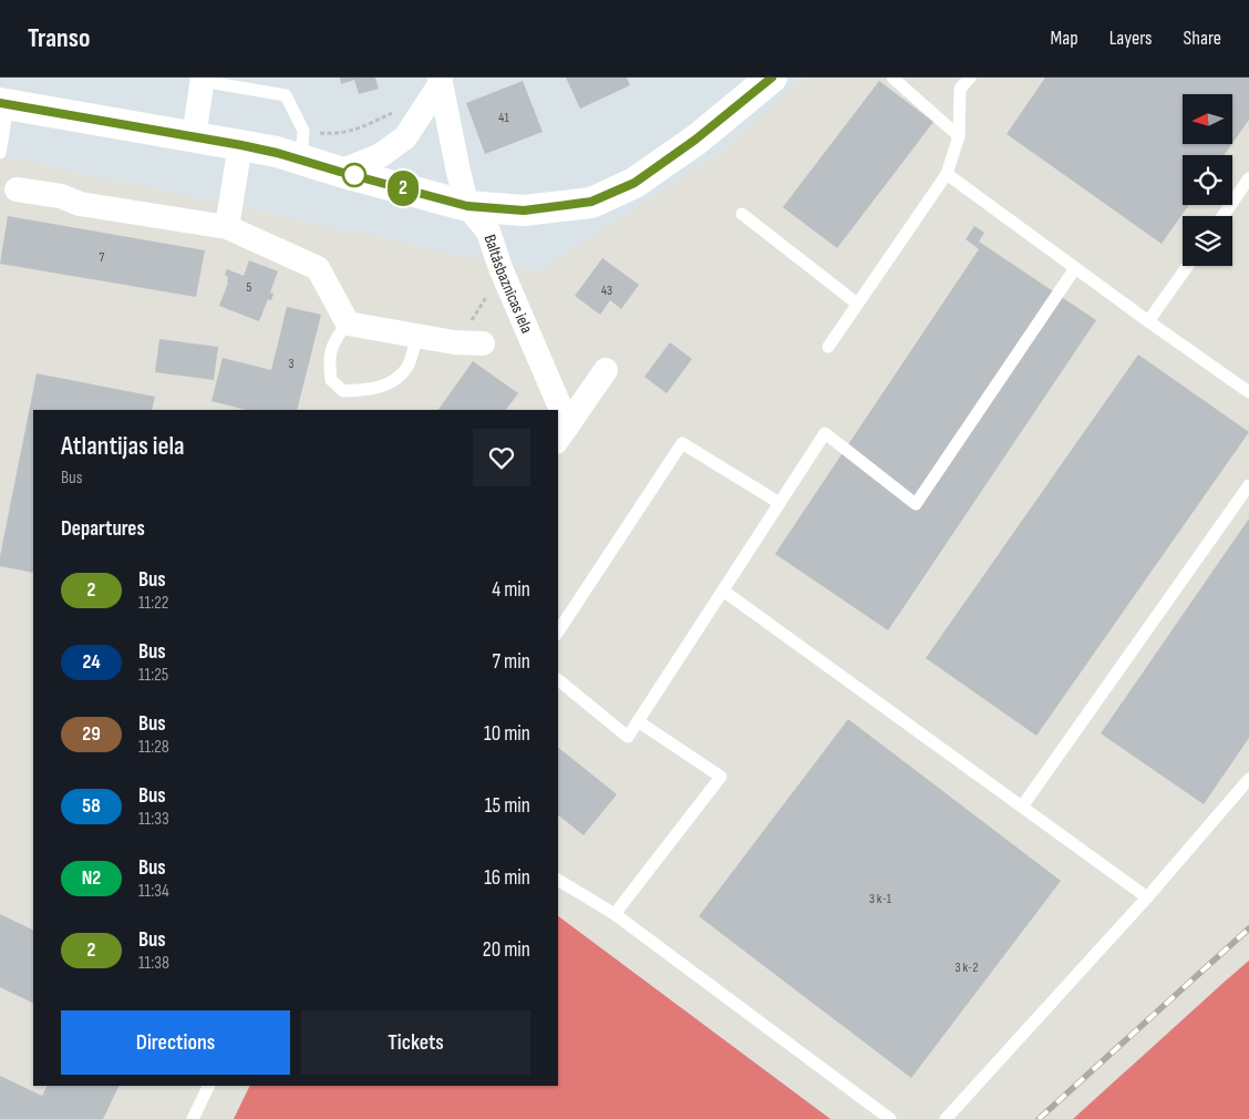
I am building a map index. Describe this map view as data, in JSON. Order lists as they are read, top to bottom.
{
  "streets": {
    "street": ["Baltāsbaznīcas iela"]
  },
  "lines": ["bus line 2"],
  "house_numbers": [
    "41",
    "7",
    "5",
    "43",
    "3",
    "3 k-1",
    "3 k-2"
  ],
  "north": "left",
  "page": {
    "header": "Transo",
    "nav": ["Map", "Layers", "Share"],
    "on_map": "2",
    "heading": [
      ["Atlantijas iela", "Bus"],
      "Departures"
    ],
    "list": [
      {
        "mark": "2",
        "name": "Bus",
        "note": "11:22",
        "value": "4 min"
      },
      {
        "mark": "24",
        "name": "Bus",
        "note": "11:25",
        "value": "7 min"
      },
      {
        "mark": "29",
        "name": "Bus",
        "note": "11:28",
        "value": "10 min"
      },
      {
        "mark": "58",
        "name": "Bus",
        "note": "11:33",
        "value": "15 min"
      },
      {
        "mark": "N2",
        "name": "Bus",
        "note": "11:34",
        "value": "16 min"
      },
      {
        "mark": "2",
        "name": "Bus",
        "note": "11:38",
        "value": "20 min"
      }
    ],
    "buttons": ["Directions", "Tickets"]
  }
}
